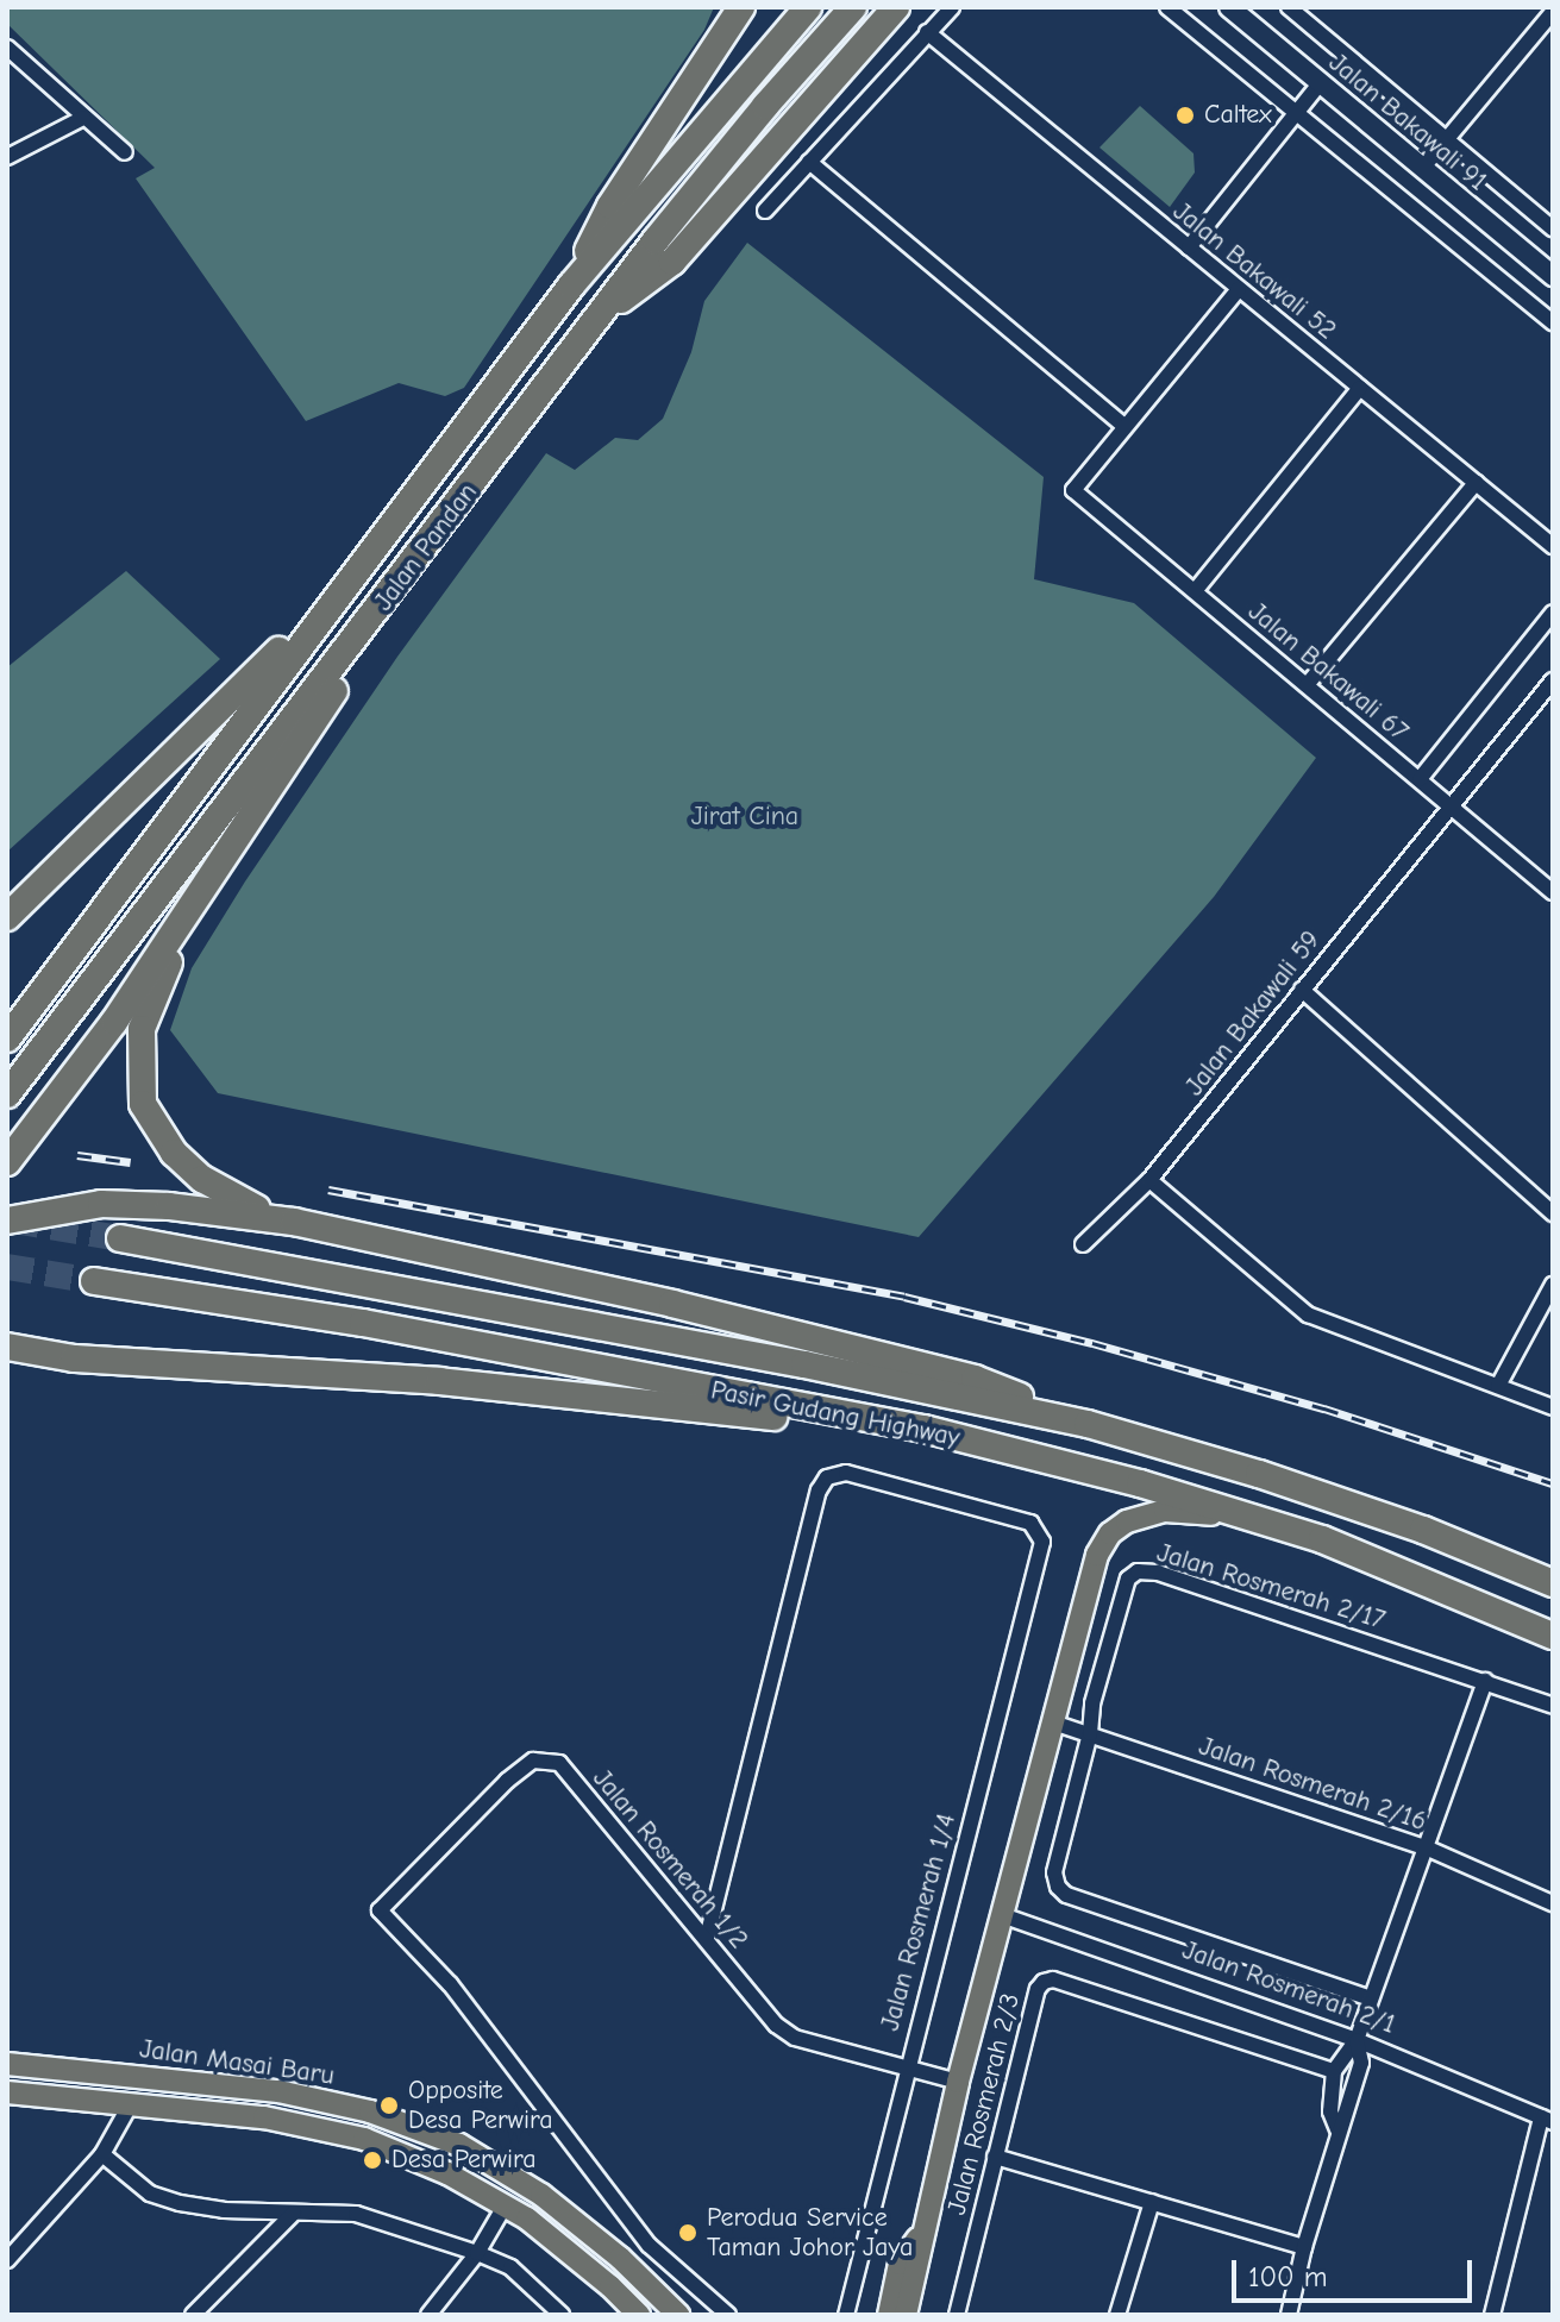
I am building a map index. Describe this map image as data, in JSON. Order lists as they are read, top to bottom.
{
  "streets": {
    "highway": ["Jalan Pandan", "Pasir Gudang Highway"],
    "main road": ["Jalan Bakawali 91", "Jalan Masai Baru"],
    "street": [
      "Jalan Bakawali 52",
      "Jalan Bakawali 67",
      "Jalan Bakawali 59",
      "Jalan Rosmerah 2/17",
      "Jalan Rosmerah 2/16",
      "Jalan Rosmerah 1/2",
      "Jalan Rosmerah 1/4",
      "Jalan Rosmerah 2/1",
      "Jalan Rosmerah 2/3"
    ]
  },
  "crossings": [
    ["Jalan Bakawali 67", "Jalan Bakawali 59"],
    ["Jalan Rosmerah 2/17", "Jalan Rosmerah 2/16"],
    ["Jalan Rosmerah 1/2", "Jalan Rosmerah 1/4"]
  ],
  "parks": ["Jirat Cina"],
  "places": [
    "Caltex",
    "Opposite Desa Perwira",
    "Desa Perwira",
    "Perodua Service Taman Johor Jaya"
  ],
  "scale_bar": "100 m"
}
